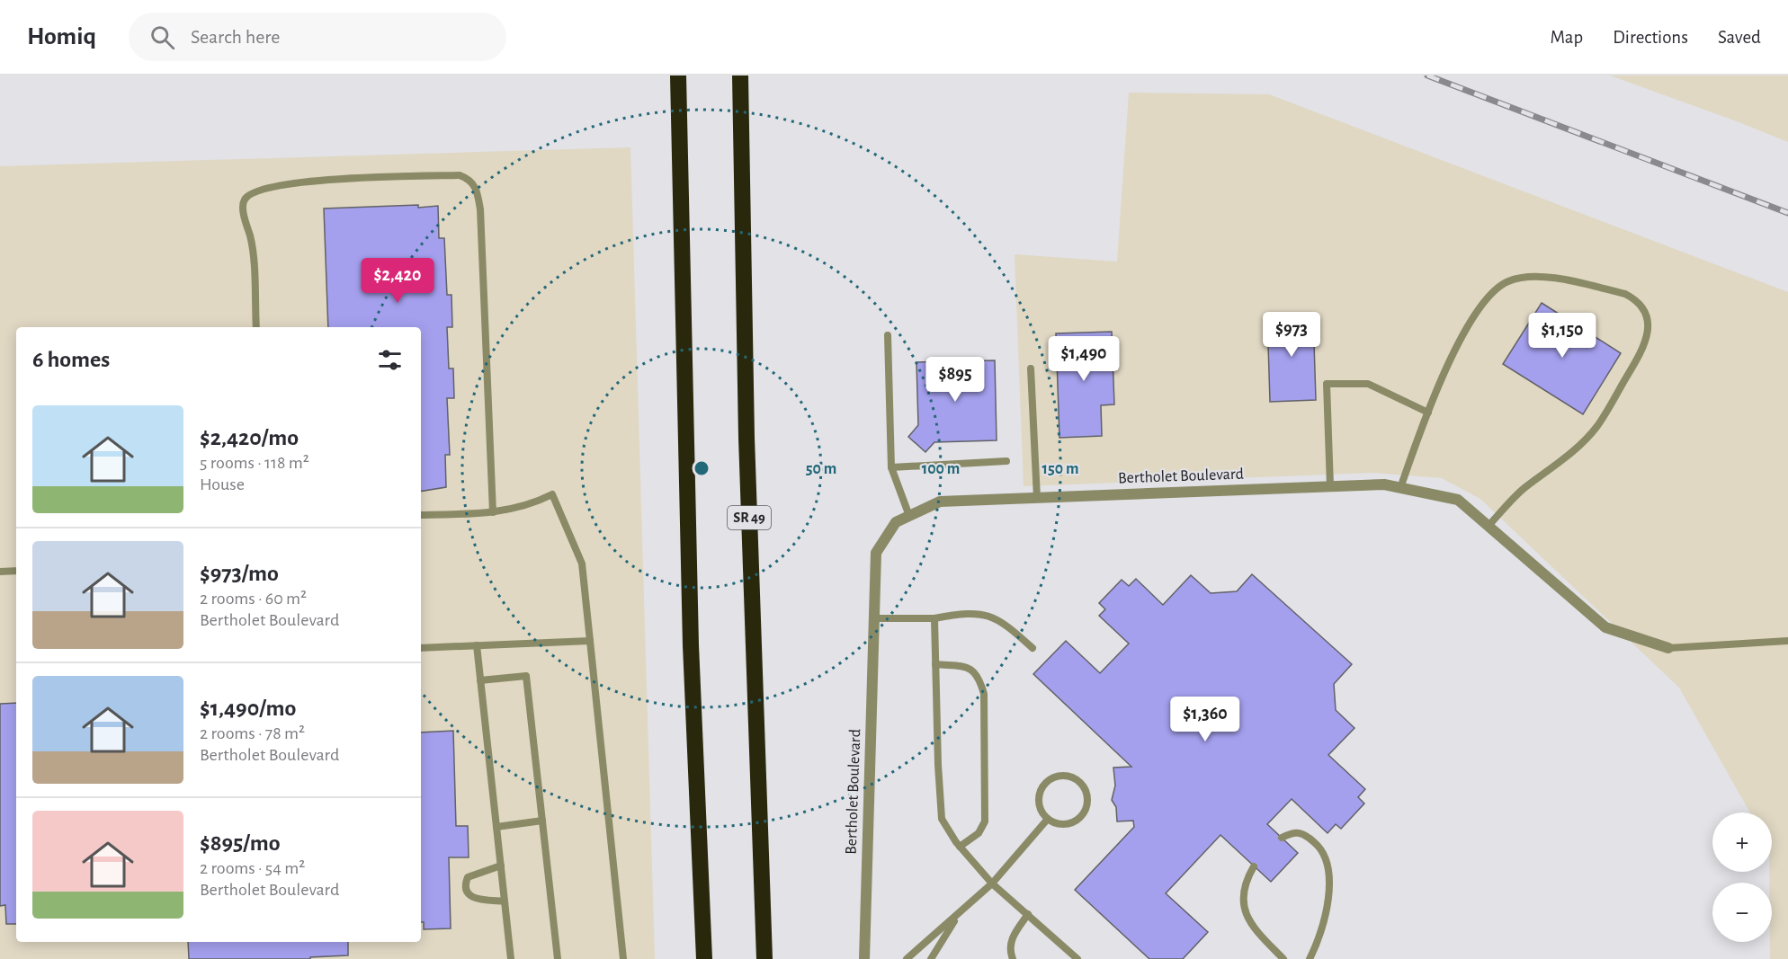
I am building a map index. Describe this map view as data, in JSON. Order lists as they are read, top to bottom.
{
  "streets": {
    "highway": ["SR 49"],
    "street": ["Bertholet Boulevard"]
  },
  "page": {
    "header": "Homiq",
    "search": "Search here",
    "nav": ["Map", "Directions", "Saved"],
    "price": [
      "$2,420",
      "$973",
      "$1,150",
      "$1,490",
      "$895",
      "$1,360"
    ],
    "heading": "6 homes",
    "list": [
      {
        "name": "$2,420/mo",
        "note": "5 rooms · 118 m² · House"
      },
      {
        "name": "$973/mo",
        "note": "2 rooms · 60 m² · Bertholet Boulevard"
      },
      {
        "name": "$1,490/mo",
        "note": "2 rooms · 78 m² · Bertholet Boulevard"
      },
      {
        "name": "$895/mo",
        "note": "2 rooms · 54 m² · Bertholet Boulevard"
      }
    ],
    "map_buttons": ["+", "−"]
  },
  "rings": ["50 m", "100 m", "150 m"]
}
